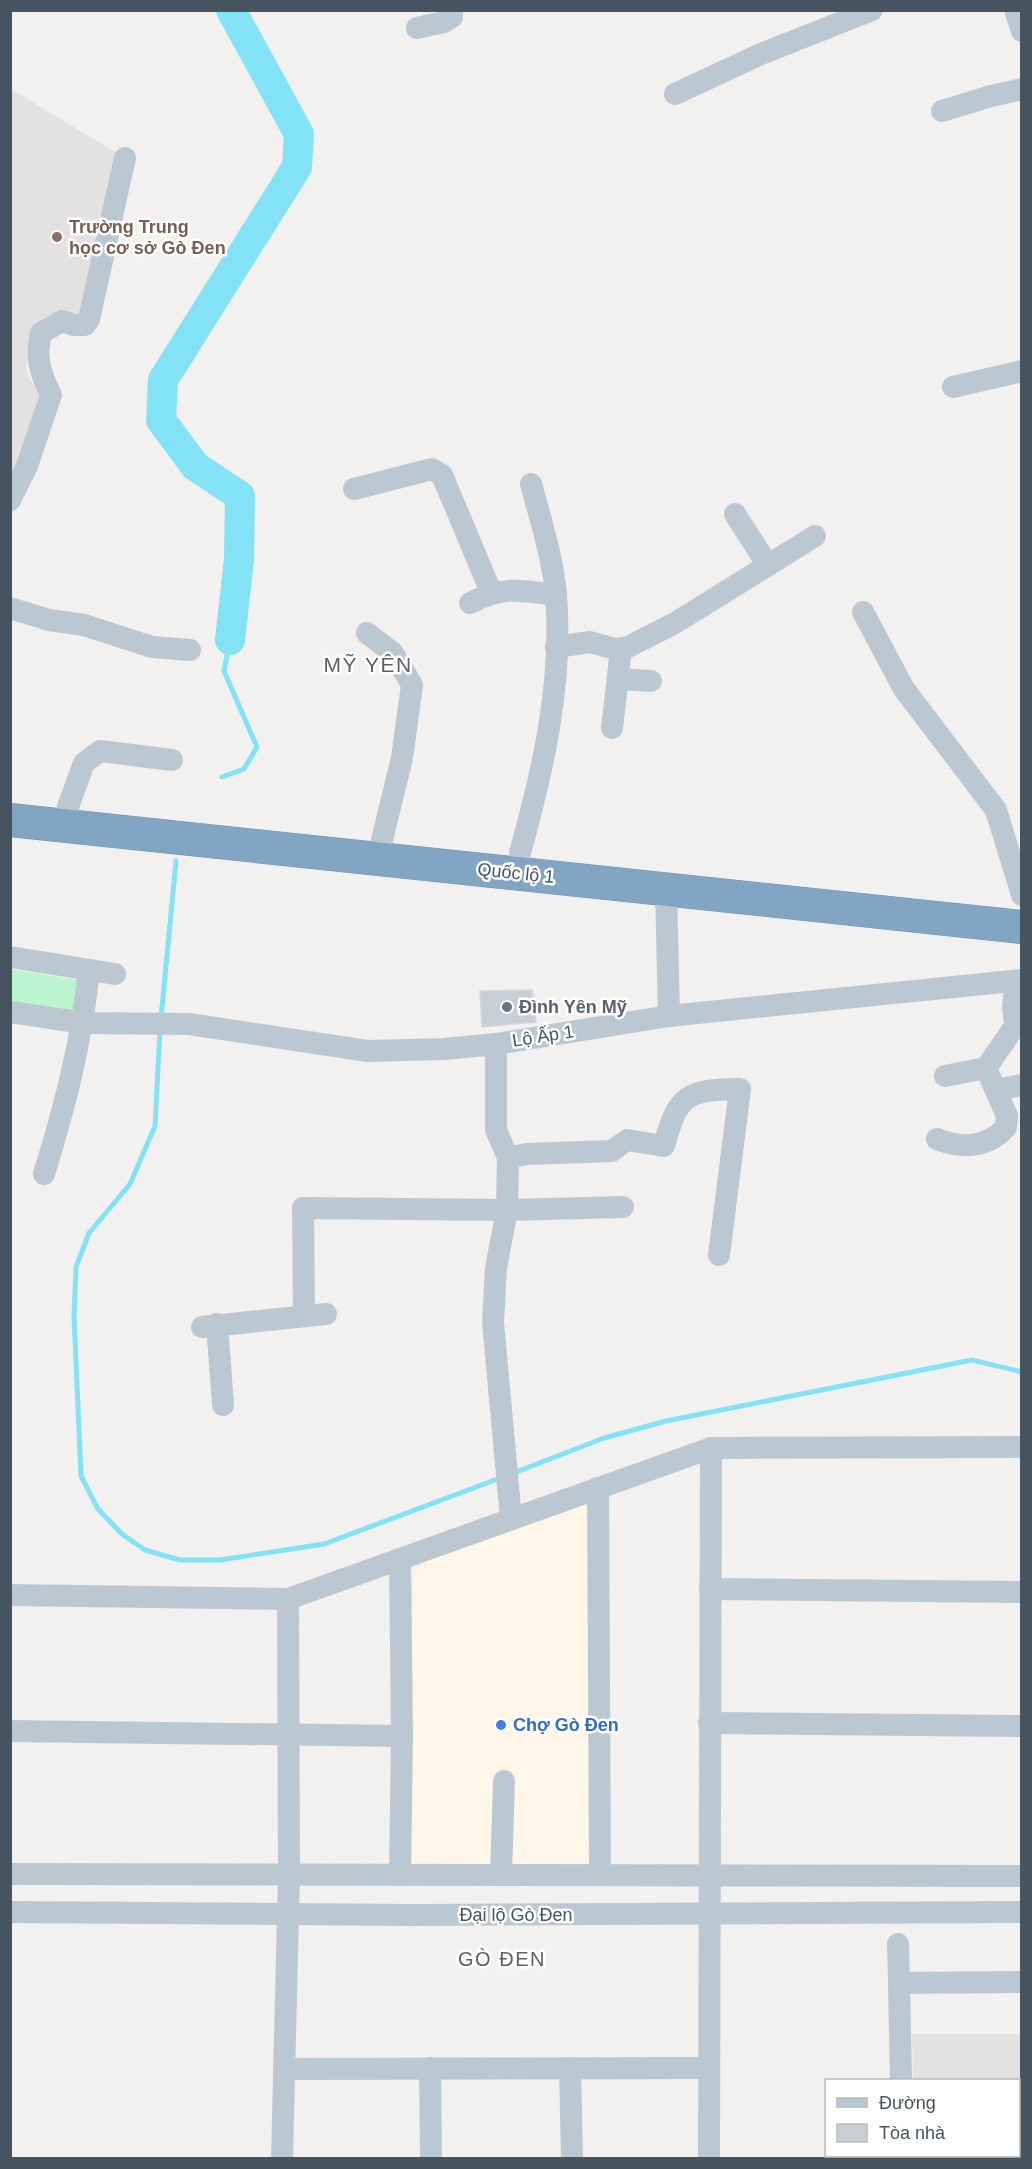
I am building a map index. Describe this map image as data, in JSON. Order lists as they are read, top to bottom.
{
  "streets": {
    "highway": ["Quốc lộ 1"],
    "street": ["Lộ Ấp 1", "Đại lộ Gò Đen"]
  },
  "districts": ["MỸ YÊN", "GÒ ĐEN"],
  "places": ["Trường Trung học cơ sở Gò Đen", "Đình Yên Mỹ", "Chợ Gò Đen"],
  "legend": ["Đường", "Tòa nhà"]
}
